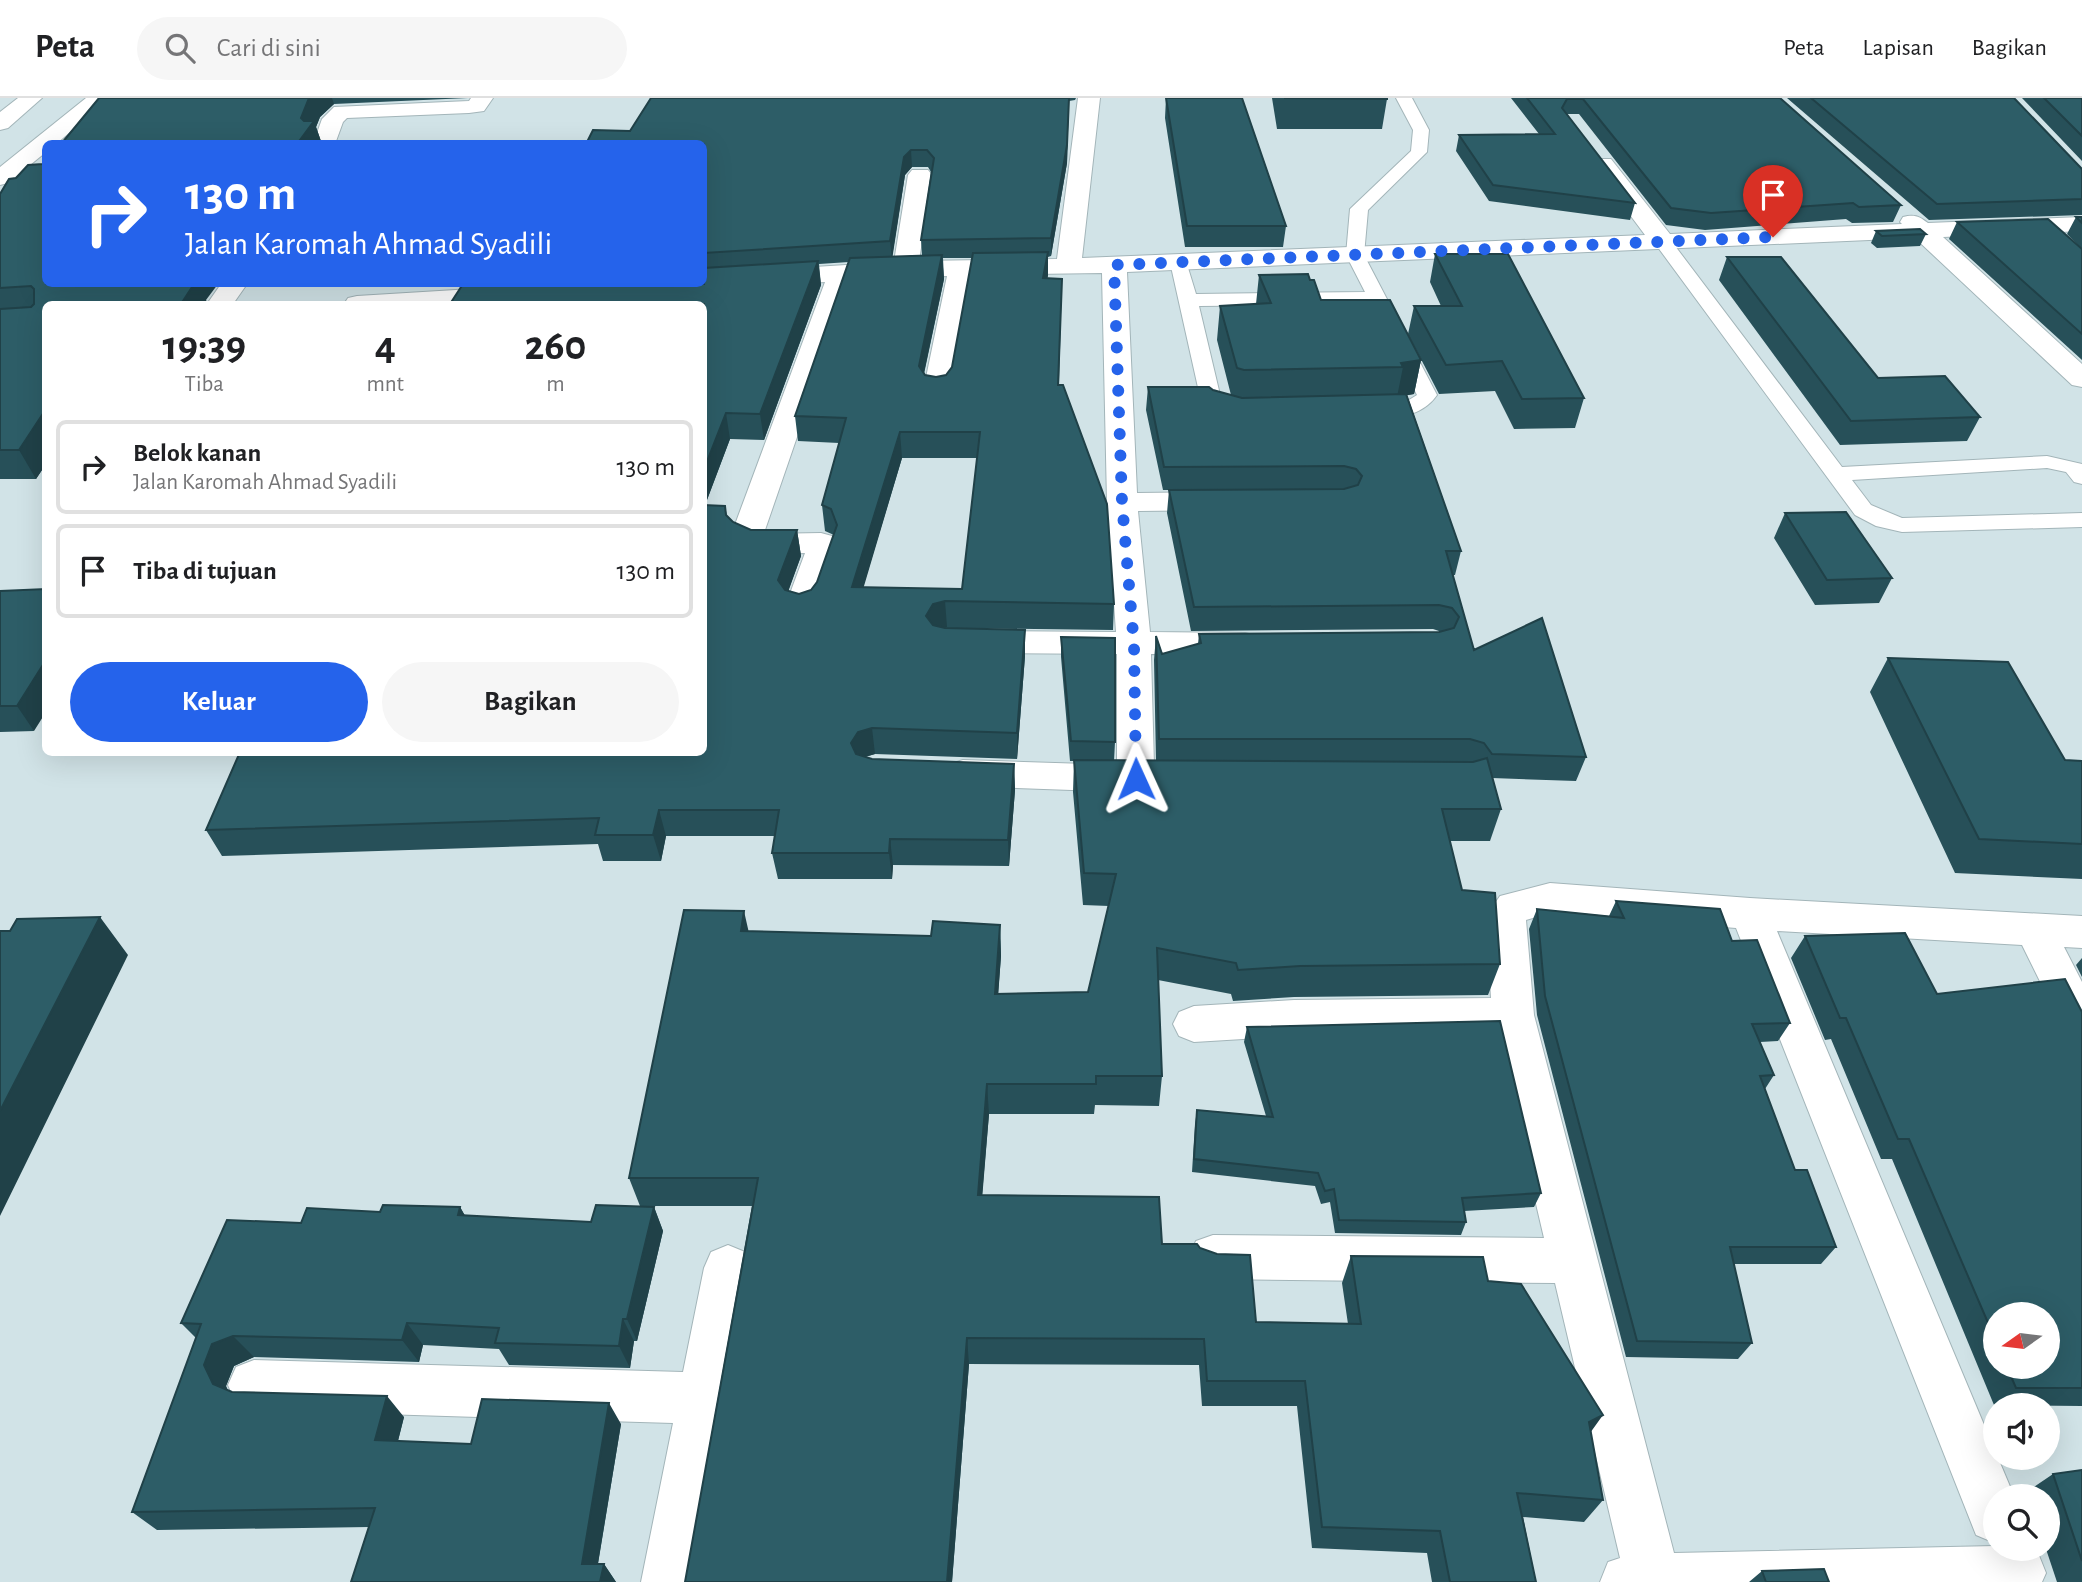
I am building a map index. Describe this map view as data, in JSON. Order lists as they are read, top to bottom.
{
  "north": "left",
  "page": {
    "header": "Peta",
    "search": "Cari di sini",
    "nav": ["Peta", "Lapisan", "Bagikan"],
    "turn": ["130 m", "Jalan Karomah Ahmad Syadili"],
    "eta": [
      "19:39",
      "Tiba",
      "4",
      "mnt",
      "260",
      "m"
    ],
    "list": [
      {
        "name": "Belok kanan",
        "note": "Jalan Karomah Ahmad Syadili",
        "value": "130 m"
      },
      {
        "name": "Tiba di tujuan",
        "value": "130 m"
      }
    ],
    "buttons": ["Keluar", "Bagikan"]
  }
}
